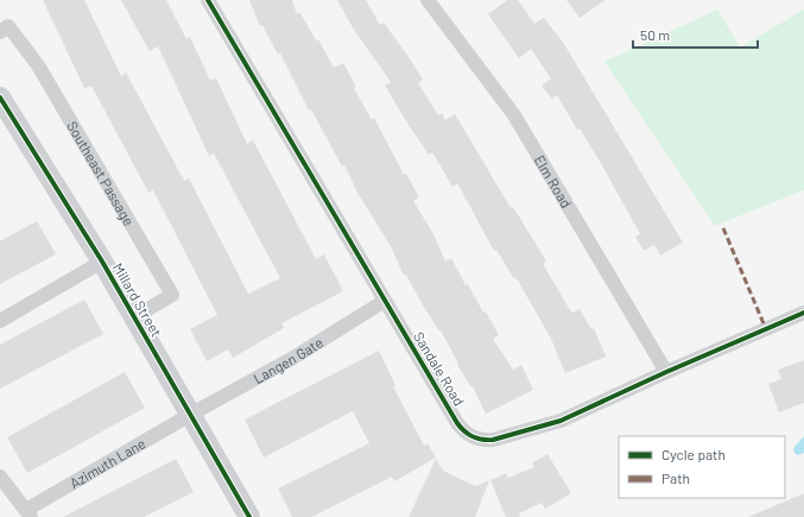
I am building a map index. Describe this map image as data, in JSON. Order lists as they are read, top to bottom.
{
  "streets": {
    "street": [
      "Southeast Passage",
      "Elm Road",
      "Millard Street",
      "Langen Gate",
      "Sandale Road",
      "Azimuth Lane"
    ]
  },
  "crossings": [
    ["Southeast Passage", "Millard Street"],
    ["Elm Road", "Sandale Road"],
    ["Millard Street", "Langen Gate"],
    ["Millard Street", "Azimuth Lane"],
    ["Langen Gate", "Sandale Road"],
    ["Langen Gate", "Azimuth Lane"]
  ],
  "legend": ["Cycle path", "Path"],
  "scale_bar": "50 m"
}
